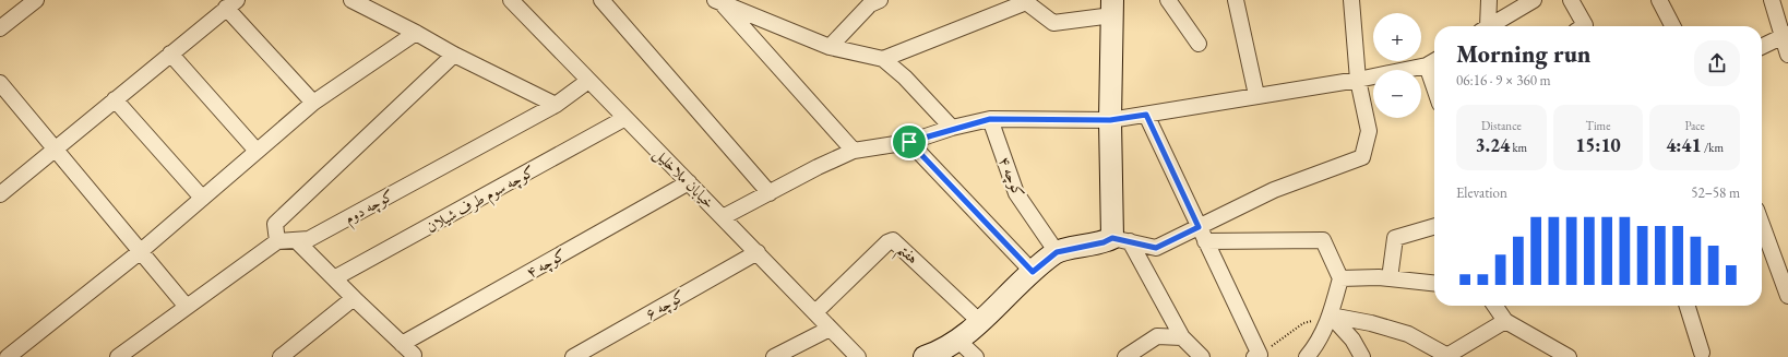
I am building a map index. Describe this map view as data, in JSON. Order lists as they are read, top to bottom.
{
  "streets": {
    "street": [
      "کوچه ۴",
      "خیابان ملاخلیل",
      "کوچه سوم طرف شیلان",
      "کوچه دوم",
      "هفتم",
      "کوچه ۶"
    ]
  },
  "crossings": [
    ["کوچه ۴", "خیابان ملاخلیل"],
    ["خیابان ملاخلیل", "کوچه سوم طرف شیلان"],
    ["خیابان ملاخلیل", "کوچه دوم"],
    ["خیابان ملاخلیل", "هفتم"],
    ["خیابان ملاخلیل", "کوچه ۶"]
  ],
  "page": {
    "map_buttons": ["+", "−"],
    "heading": ["Morning run", "06:16 · 9 × 360 m"],
    "stats": [
      ["Distance", "3.24 km"],
      ["Time", "15:10"],
      ["Pace", "4:41 /km"]
    ],
    "chart": ["Elevation", "52–58 m"]
  }
}
